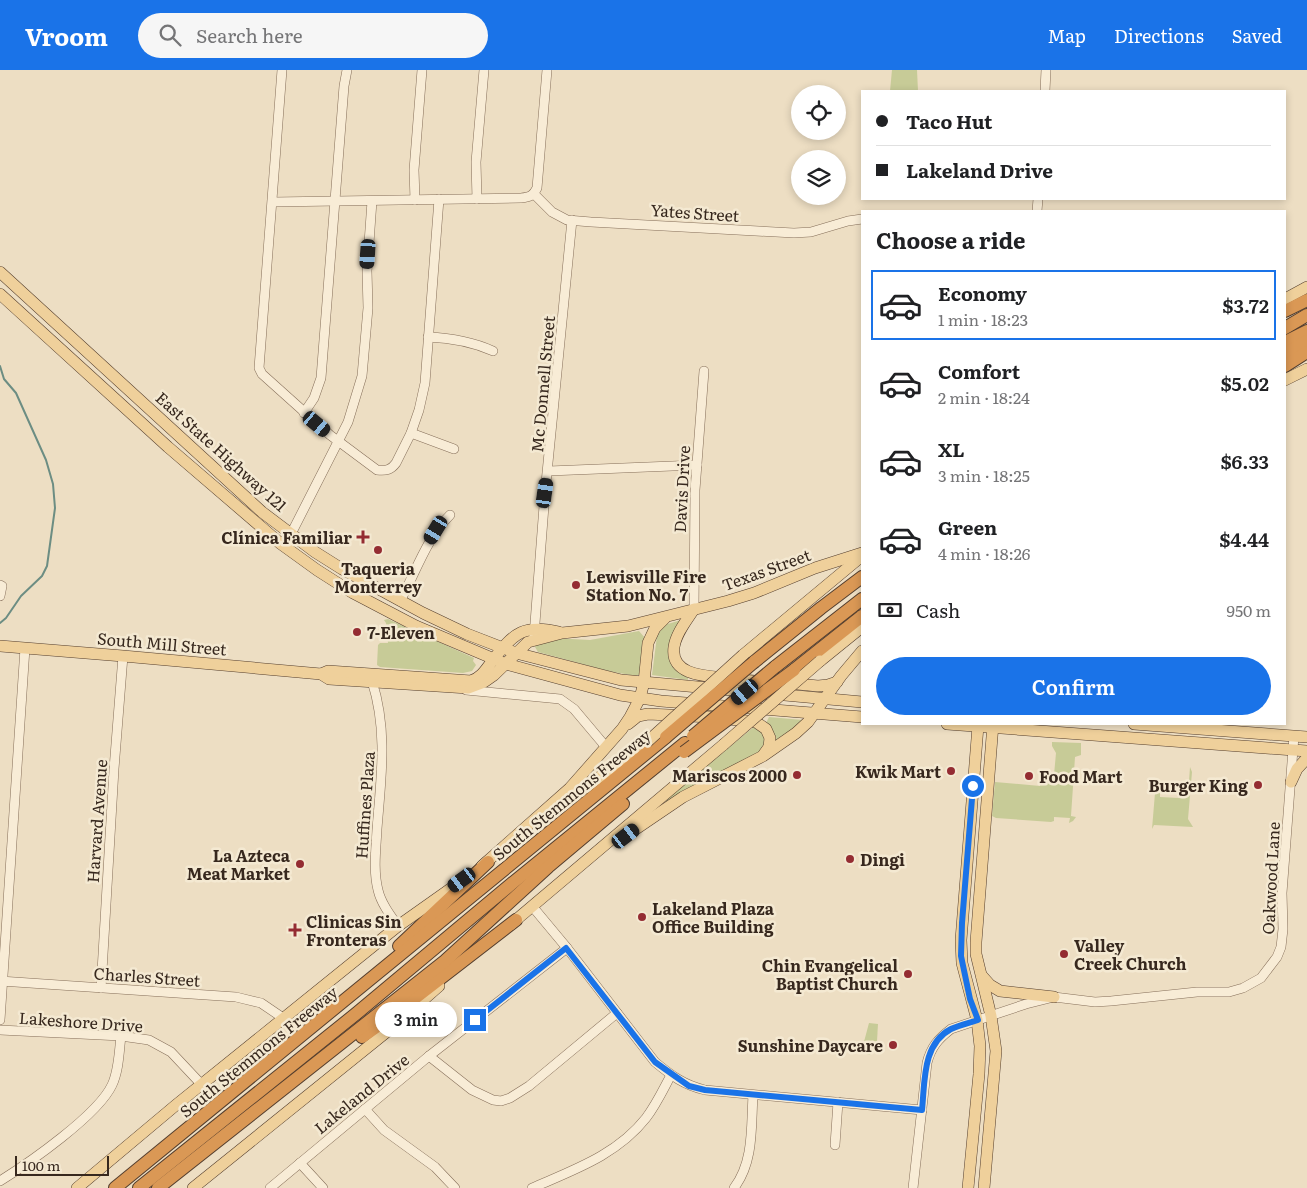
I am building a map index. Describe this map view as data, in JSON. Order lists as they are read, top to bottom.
{
  "streets": {
    "highway": ["South Stemmons Freeway"],
    "main road": ["East State Highway 121", "Texas Street", "South Mill Street"],
    "street": [
      "Yates Street",
      "Mc Donnell Street",
      "Davis Drive",
      "Huffines Plaza",
      "Harvard Avenue",
      "Oakwood Lane",
      "Charles Street",
      "Lakeshore Drive",
      "Lakeland Drive"
    ]
  },
  "crossings": [
    ["Yates Street", "Mc Donnell Street"],
    ["Mc Donnell Street", "Texas Street"],
    ["East State Highway 121", "Texas Street"],
    ["East State Highway 121", "South Mill Street"],
    ["East State Highway 121", "South Stemmons Freeway"],
    ["Davis Drive", "Texas Street"],
    ["Texas Street", "South Mill Street"],
    ["South Mill Street", "South Stemmons Freeway"],
    ["South Mill Street", "Huffines Plaza"],
    ["South Mill Street", "Harvard Avenue"],
    ["South Stemmons Freeway", "Huffines Plaza"],
    ["South Stemmons Freeway", "Charles Street"],
    ["South Stemmons Freeway", "Lakeshore Drive"],
    ["Harvard Avenue", "Charles Street"]
  ],
  "places": {
    "health": ["Clínica Familiar", "Clinicas Sin Fronteras"],
    "other": [
      "Taqueria Monterrey",
      "Lewisville Fire Station No. 7",
      "7-Eleven",
      "Kwik Mart",
      "Mariscos 2000",
      "Food Mart",
      "Burger King",
      "Dingi",
      "La Azteca Meat Market",
      "Lakeland Plaza Office Building",
      "Valley Creek Church",
      "Chin Evangelical Baptist Church",
      "Sunshine Daycare"
    ]
  },
  "scale_bar": "100 m",
  "page": {
    "header": "Vroom",
    "search": "Search here",
    "nav": ["Map", "Directions", "Saved"],
    "banner": ["Taco Hut", "Lakeland Drive"],
    "heading": "Choose a ride",
    "list": [
      {
        "name": "Economy",
        "note": "1 min · 18:23",
        "value": "$3.72"
      },
      {
        "name": "Comfort",
        "note": "2 min · 18:24",
        "value": "$5.02"
      },
      {
        "name": "XL",
        "note": "3 min · 18:25",
        "value": "$6.33"
      },
      {
        "name": "Green",
        "note": "4 min · 18:26",
        "value": "$4.44"
      }
    ],
    "pay": ["Cash", "950 m"],
    "buttons": "Confirm",
    "bubble": "3 min",
    "scale": "100 m"
  }
}
